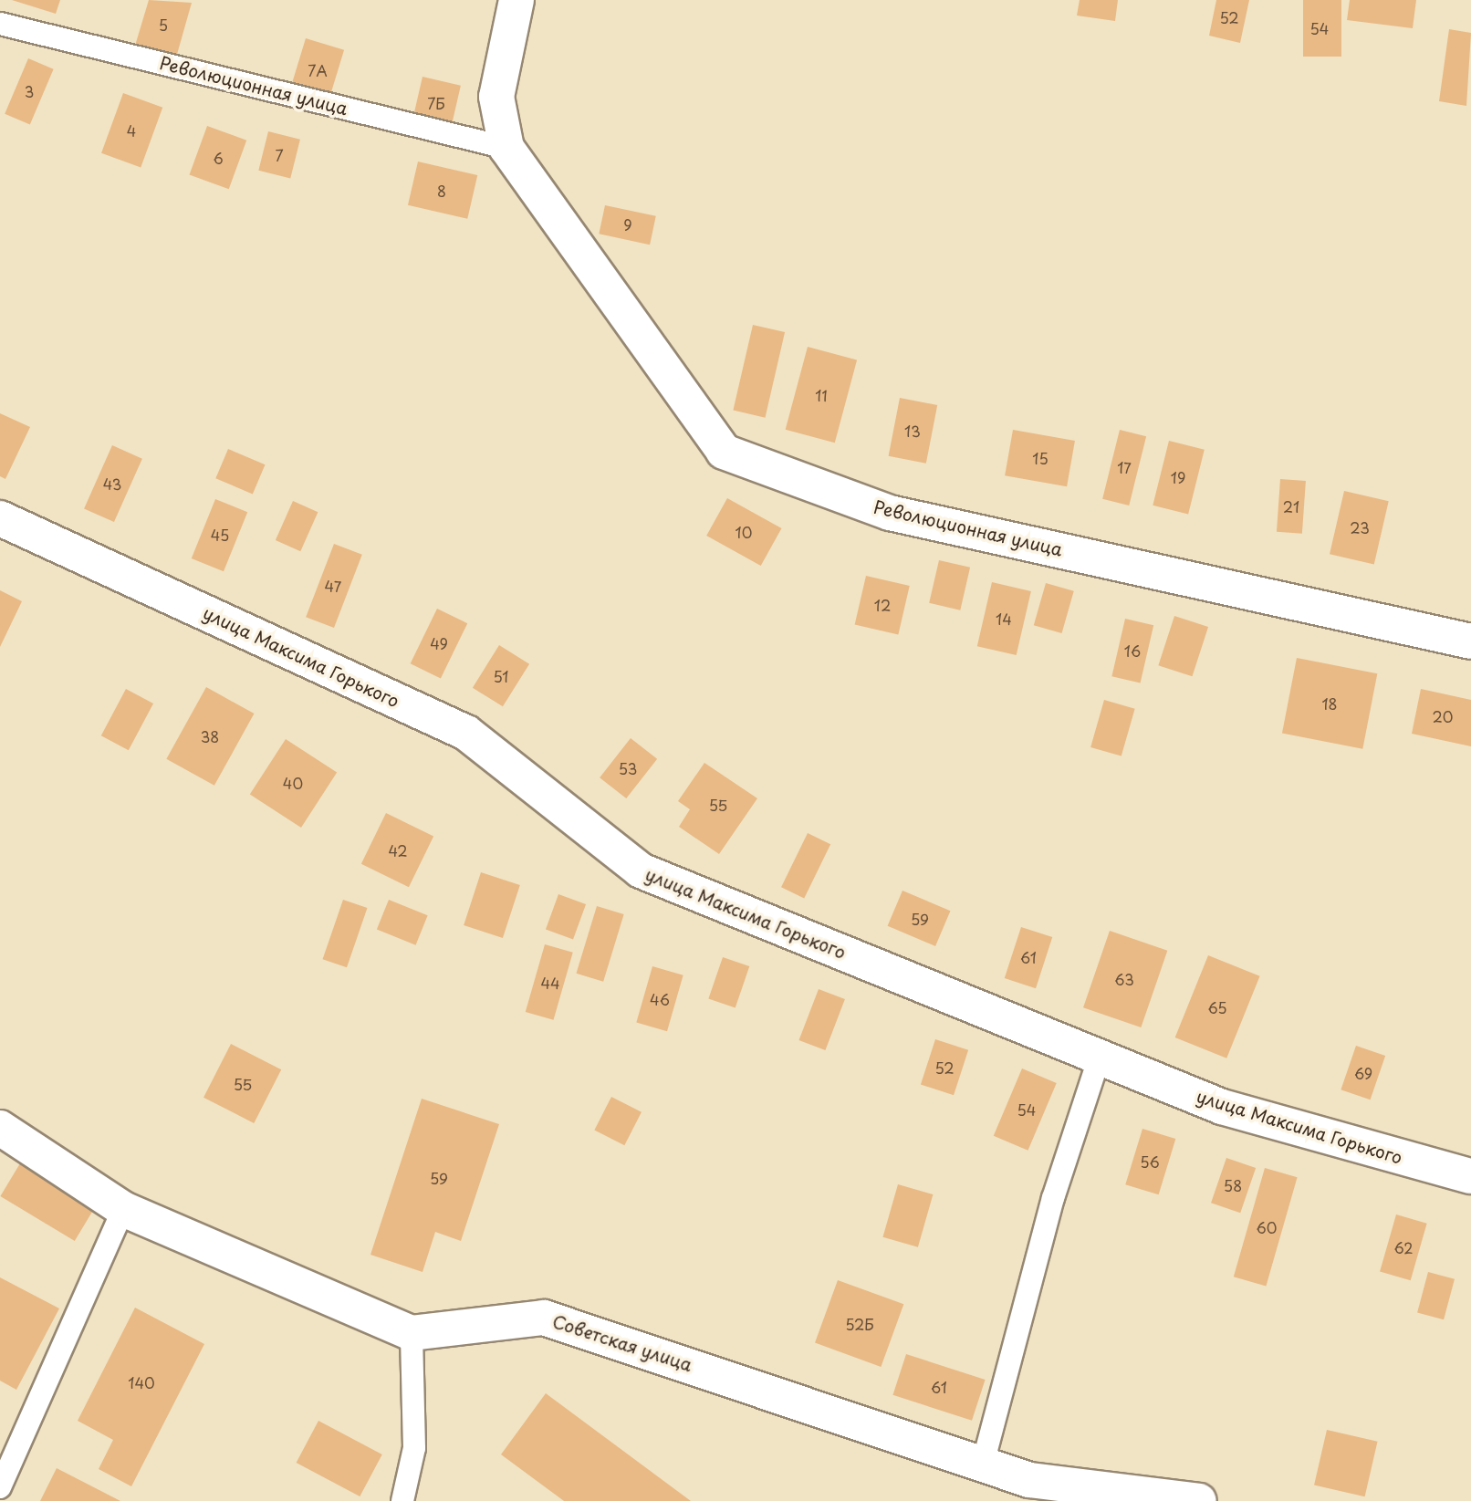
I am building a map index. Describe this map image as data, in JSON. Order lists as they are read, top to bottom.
{
  "streets": {
    "street": ["Революционная улица", "улица Максима Горького", "Советская улица"]
  },
  "house_numbers": [
    "52",
    "5",
    "54",
    "7А",
    "3",
    "7Б",
    "4",
    "7",
    "6",
    "8",
    "9",
    "11",
    "13",
    "15",
    "17",
    "19",
    "43",
    "21",
    "23",
    "10",
    "45",
    "47",
    "12",
    "14",
    "49",
    "16",
    "51",
    "18",
    "20",
    "38",
    "53",
    "40",
    "55",
    "42",
    "59",
    "61",
    "63",
    "44",
    "46",
    "65",
    "52",
    "69",
    "55",
    "54",
    "56",
    "59",
    "58",
    "60",
    "62",
    "52Б",
    "140",
    "61"
  ]
}
